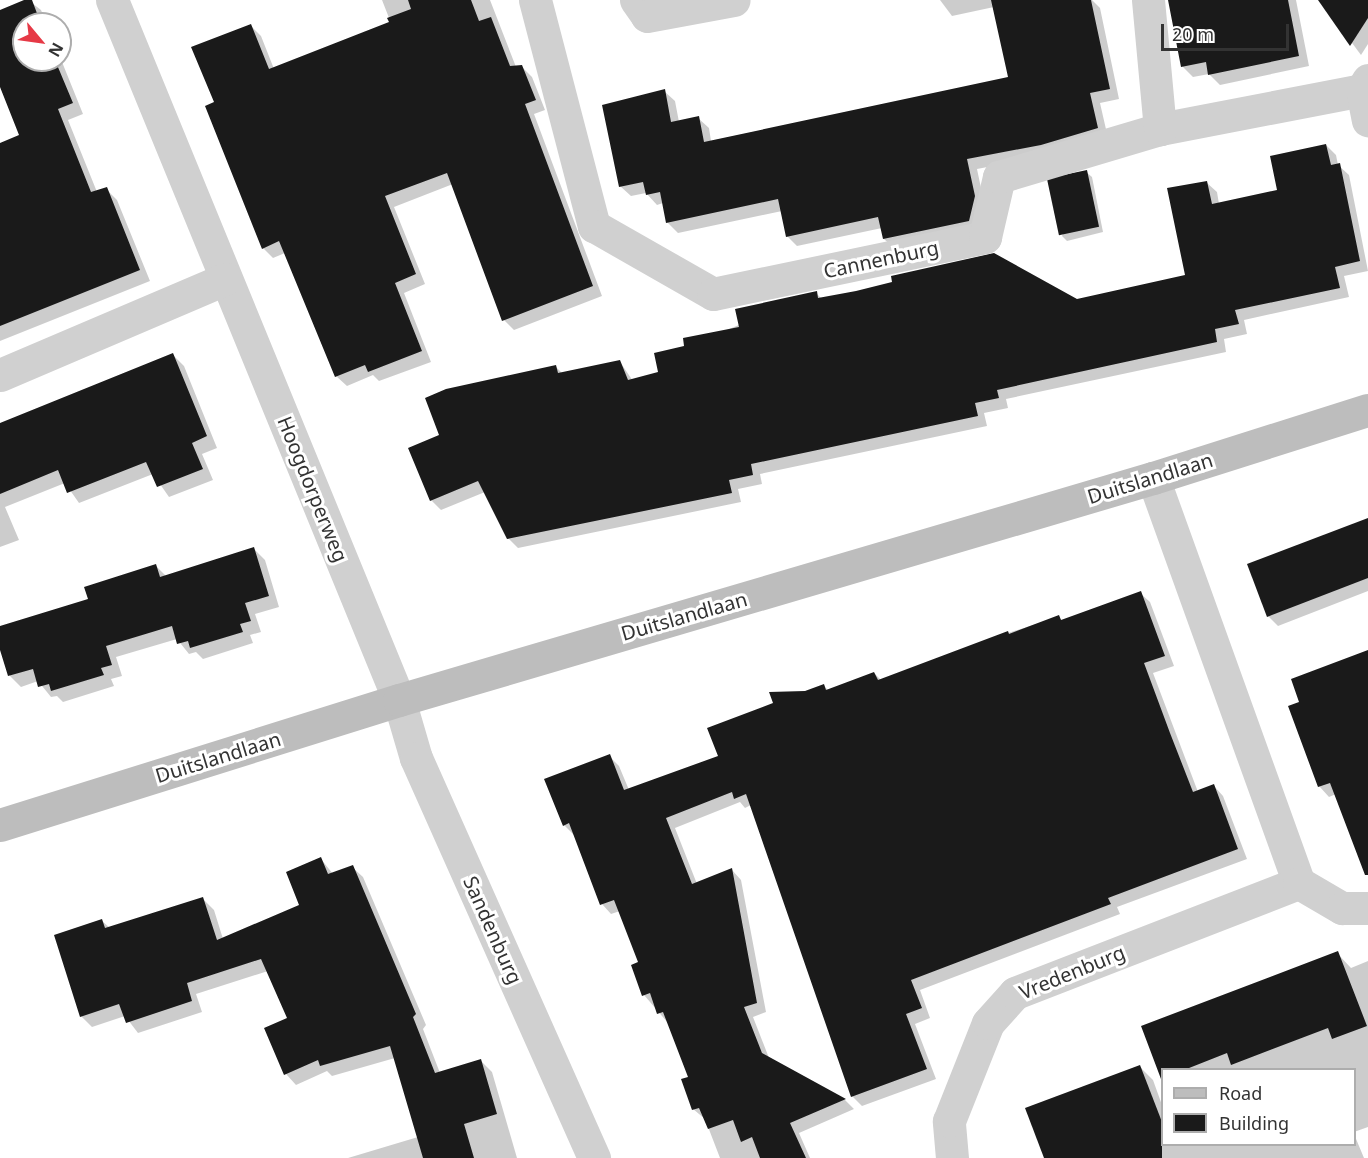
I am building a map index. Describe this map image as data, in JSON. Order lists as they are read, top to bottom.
{
  "streets": {
    "main road": ["Duitslandlaan"],
    "street": [
      "Cannenburg",
      "Hoogdorperweg",
      "Sandenburg",
      "Vredenburg"
    ]
  },
  "crossings": [
    ["Duitslandlaan", "Hoogdorperweg"],
    ["Duitslandlaan", "Sandenburg"],
    ["Hoogdorperweg", "Sandenburg"]
  ],
  "legend": ["Road", "Building"],
  "scale_bar": "20 m",
  "north": "bottom right"
}
